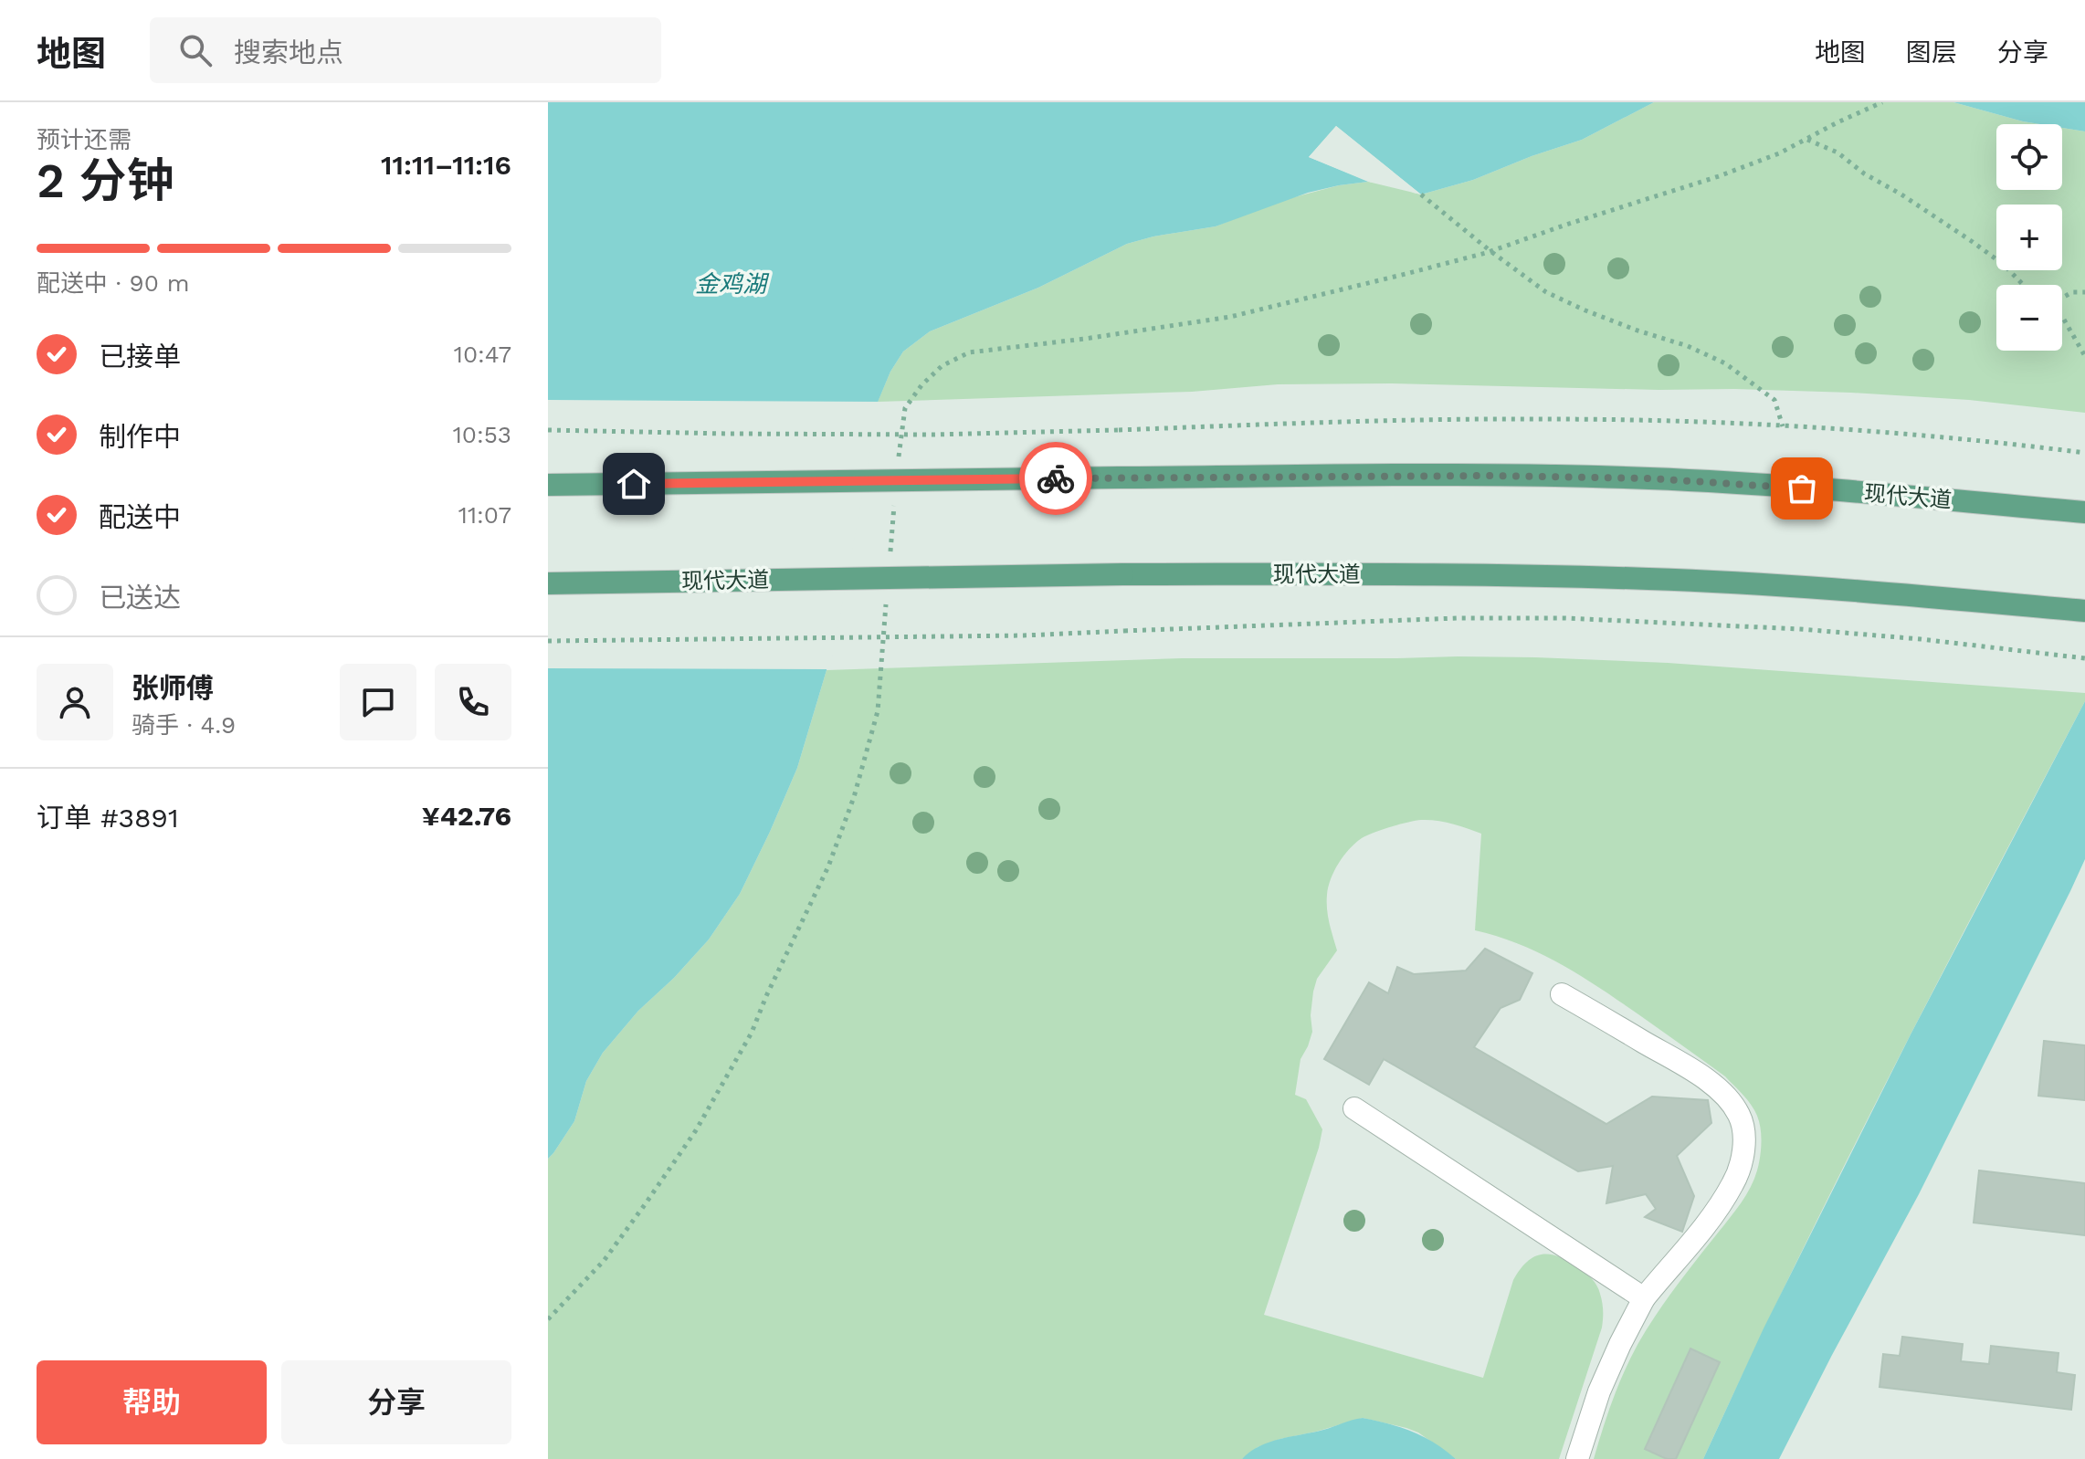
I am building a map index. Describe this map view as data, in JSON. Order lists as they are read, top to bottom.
{
  "streets": {
    "main road": ["现代大道"]
  },
  "water": ["金鸡湖"],
  "page": {
    "header": "地图",
    "search": "搜索地点",
    "nav": ["地图", "图层", "分享"],
    "heading": ["2 分钟", "预计还需", "11:11–11:16"],
    "panel": [
      "张师傅",
      "骑手 · 4.9",
      "订单 #3891",
      "¥42.76"
    ],
    "map_buttons": ["+", "−"],
    "bar": "配送中 · 90 m",
    "list": [
      ["已接单", "10:47"],
      ["制作中", "10:53"],
      ["配送中", "11:07"],
      "已送达"
    ],
    "buttons": ["帮助", "分享"]
  }
}
